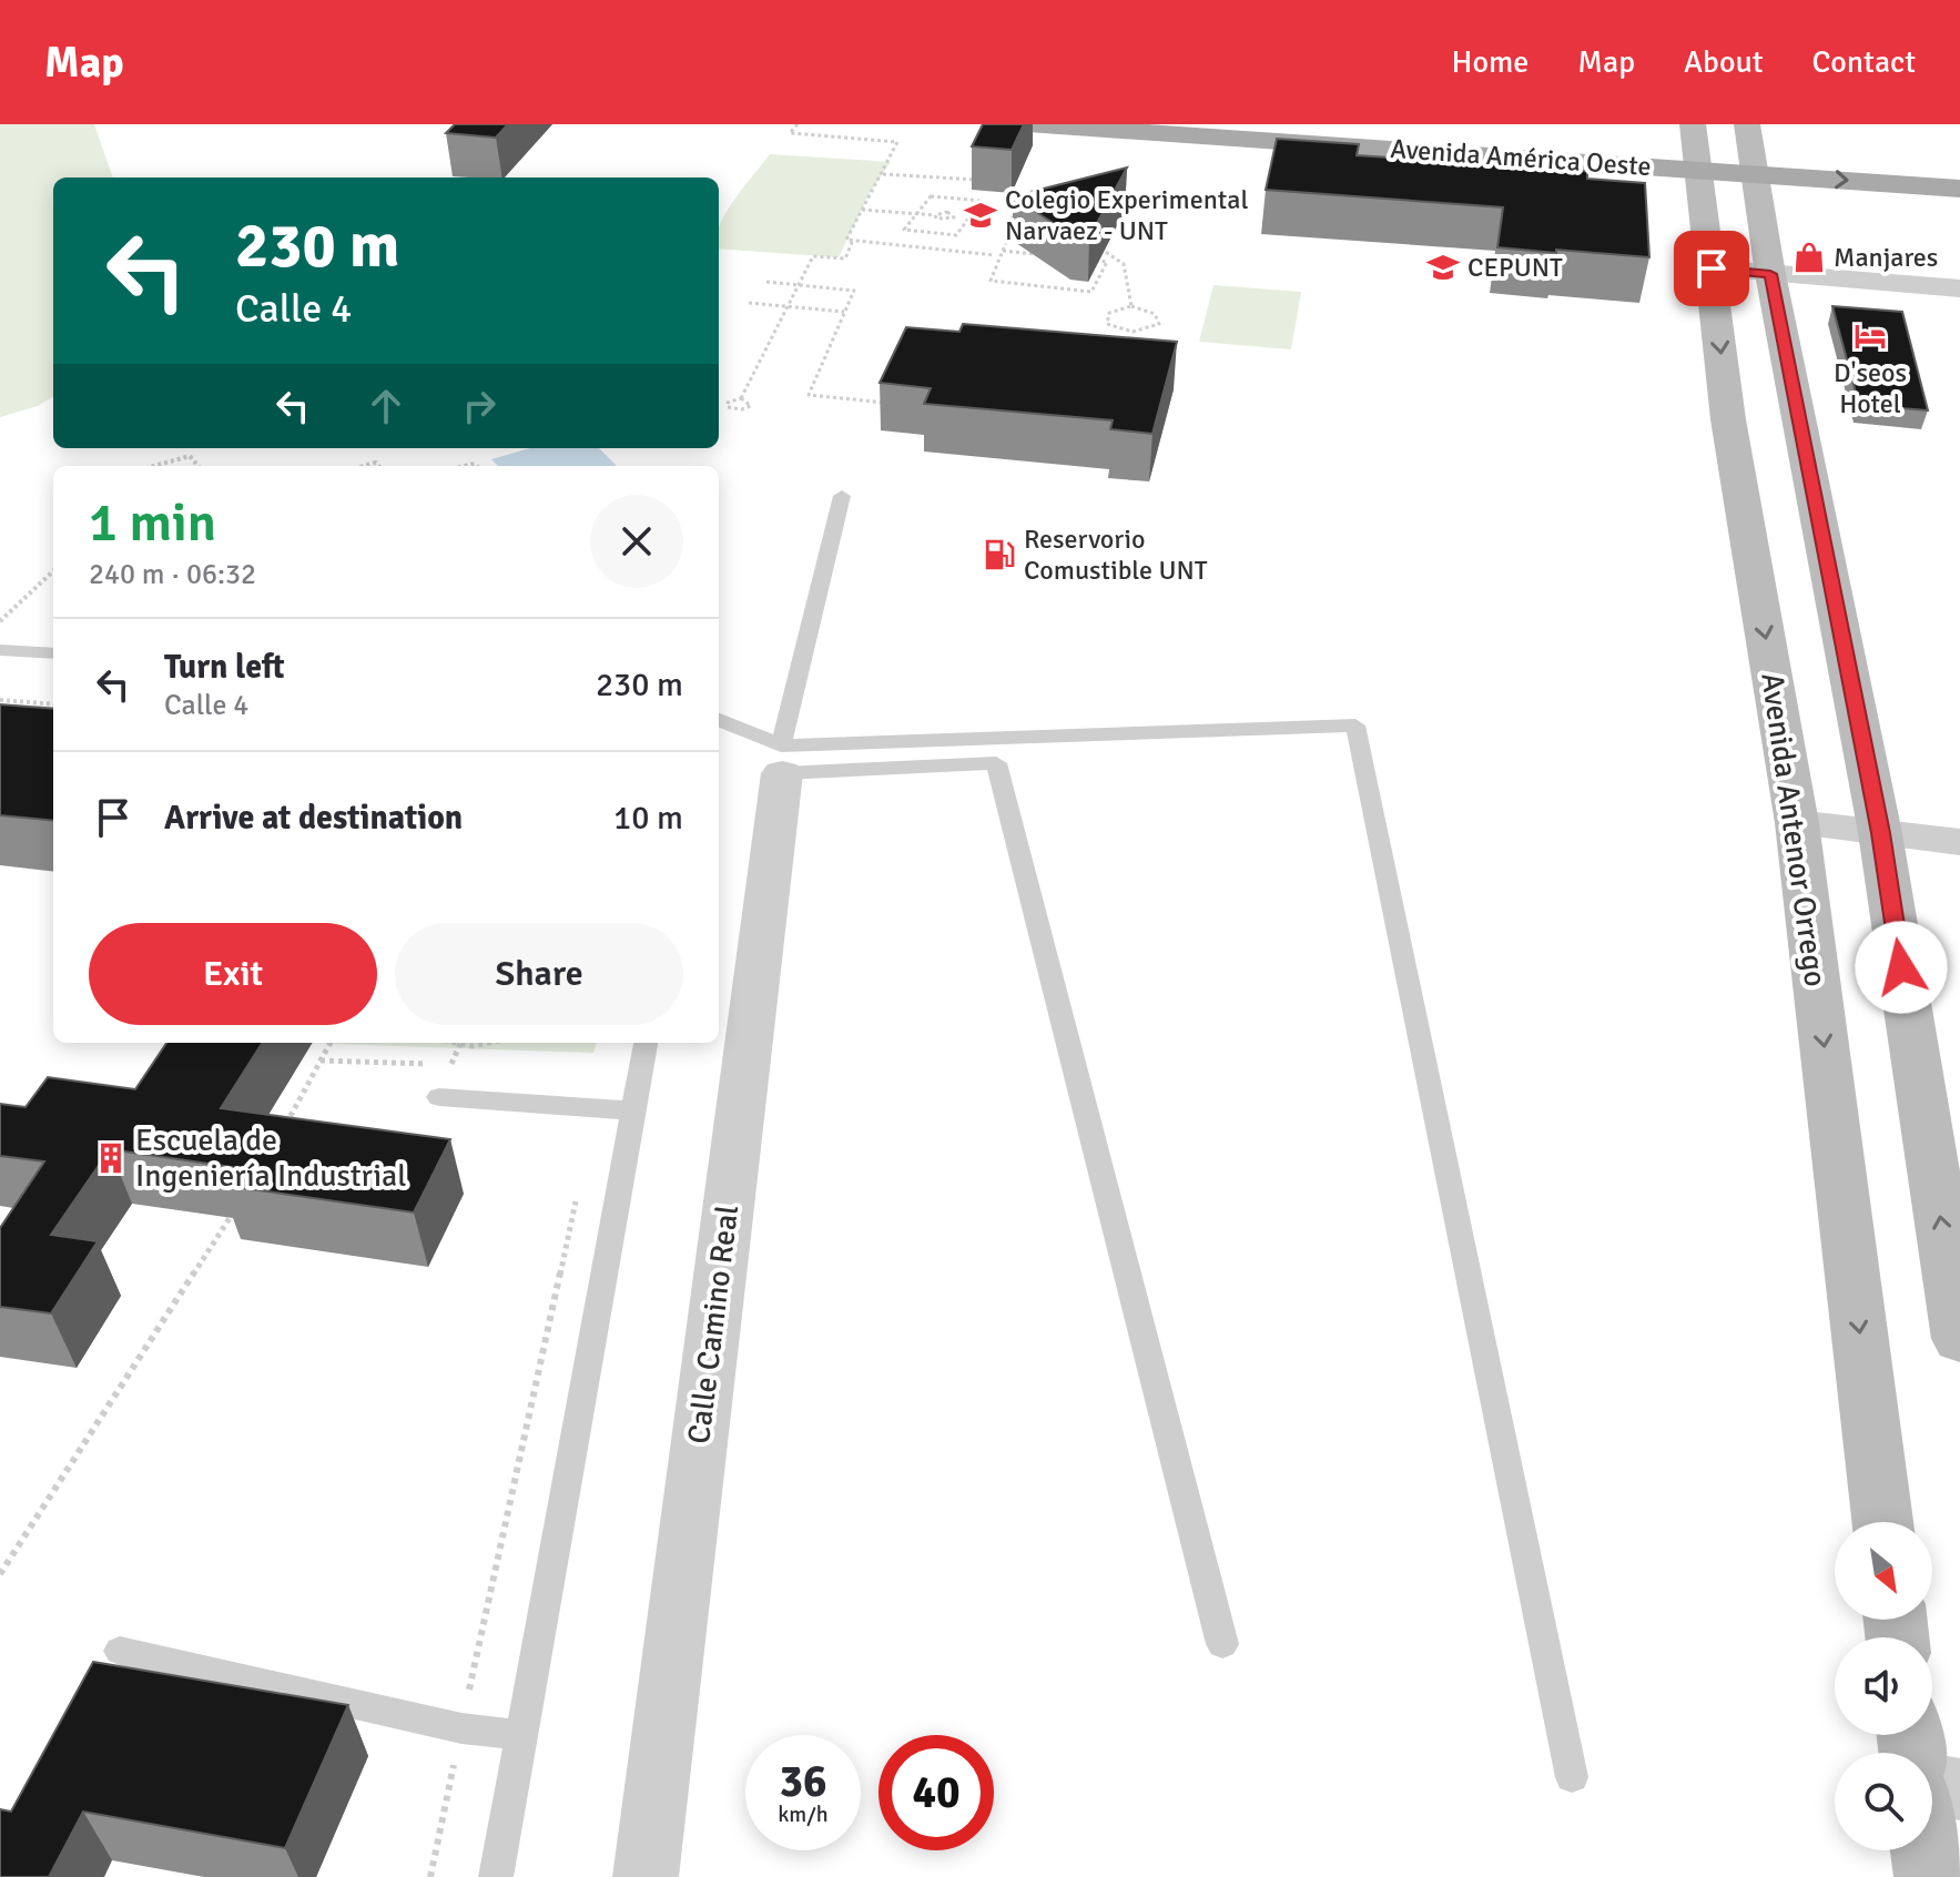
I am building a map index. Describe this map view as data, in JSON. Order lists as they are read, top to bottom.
{
  "streets": {
    "main road": ["Avenida América Oeste"],
    "street": ["Avenida Antenor Orrego", "Calle Camino Real"]
  },
  "crossings": [
    ["Avenida América Oeste", "Avenida Antenor Orrego"]
  ],
  "places": {
    "school or university": ["Colegio Experimental Narvaez - UNT", "CEPUNT"],
    "shop": ["Manjares"],
    "hotel": ["D'seos Hotel"],
    "fuel station": ["Reservorio Comustible UNT"],
    "building": ["Escuela de Ingeniería Industrial"]
  },
  "north": "bottom right",
  "page": {
    "header": "Map",
    "nav": [
      "Home",
      "Map",
      "About",
      "Contact"
    ],
    "turn": ["230 m", "Calle 4"],
    "heading": ["1 min", "240 m · 06:32"],
    "list": [
      {
        "name": "Turn left",
        "note": "Calle 4",
        "value": "230 m"
      },
      {
        "name": "Arrive at destination",
        "value": "10 m"
      }
    ],
    "buttons": ["Exit", "Share"],
    "speed": "36 km/h",
    "limit": "40"
  }
}
